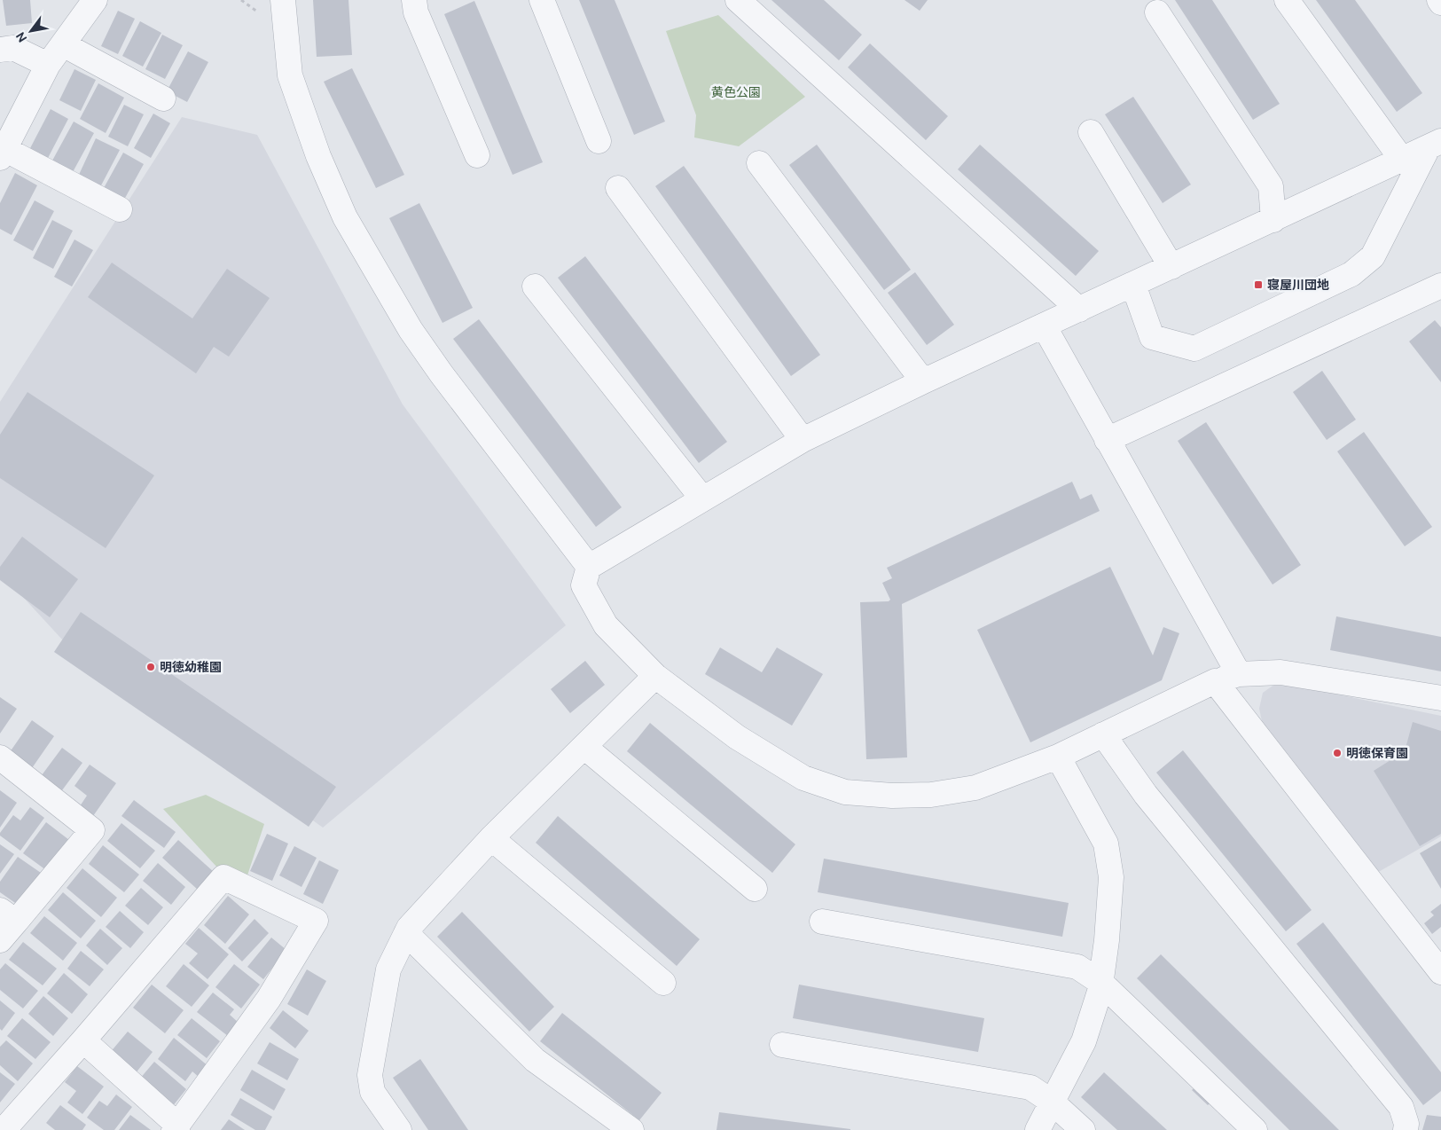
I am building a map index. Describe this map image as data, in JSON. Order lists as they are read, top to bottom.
{
  "parks": ["黄色公園"],
  "places": {
    "transit": ["寝屋川団地"],
    "other": ["明徳幼稚園", "明徳保育園"]
  },
  "north": "bottom left"
}
